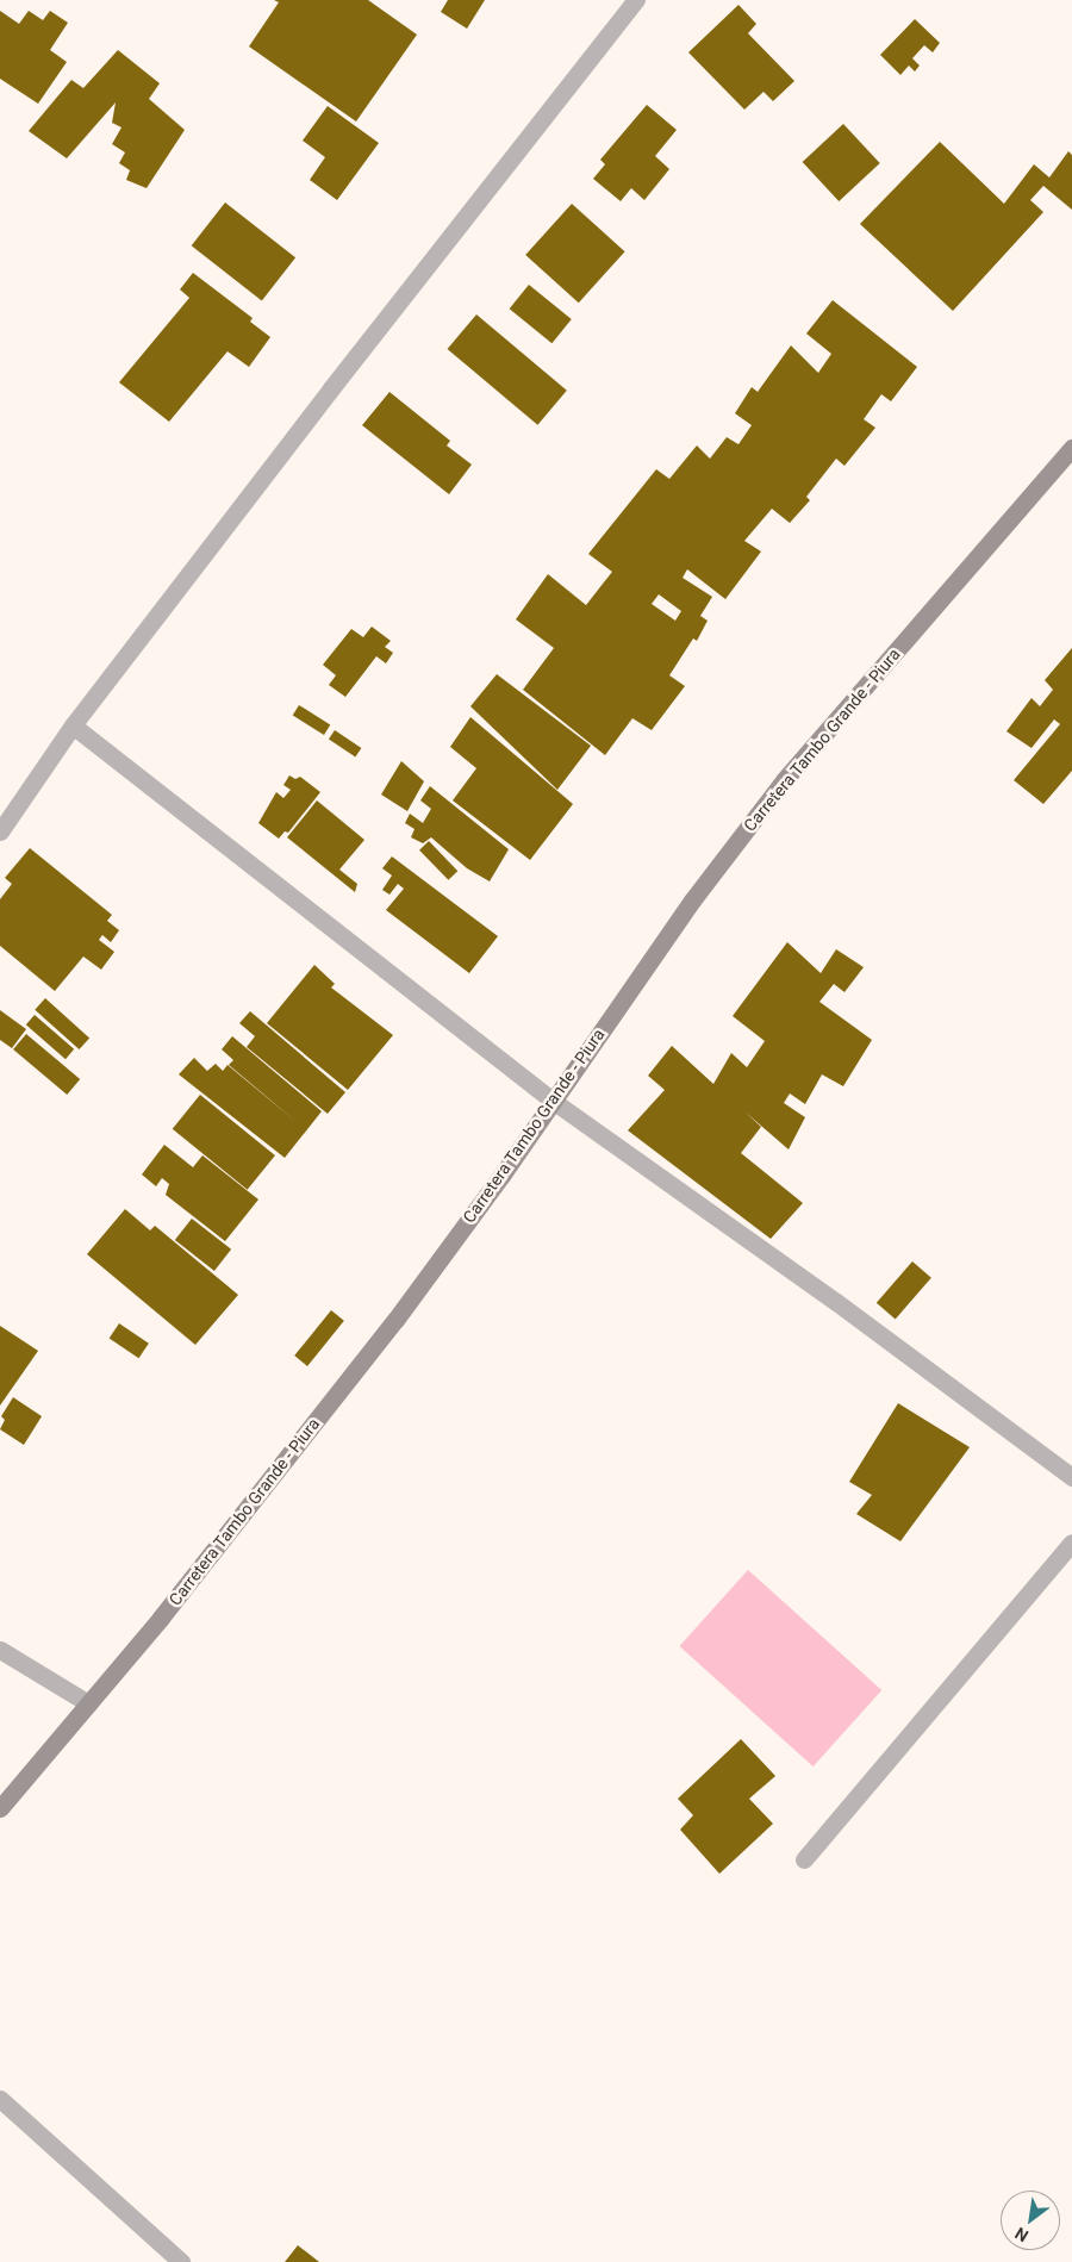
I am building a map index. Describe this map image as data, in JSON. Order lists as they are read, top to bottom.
{
  "streets": {
    "main road": ["Carretera Tambo Grande - Piura"]
  },
  "north": "bottom left"
}
